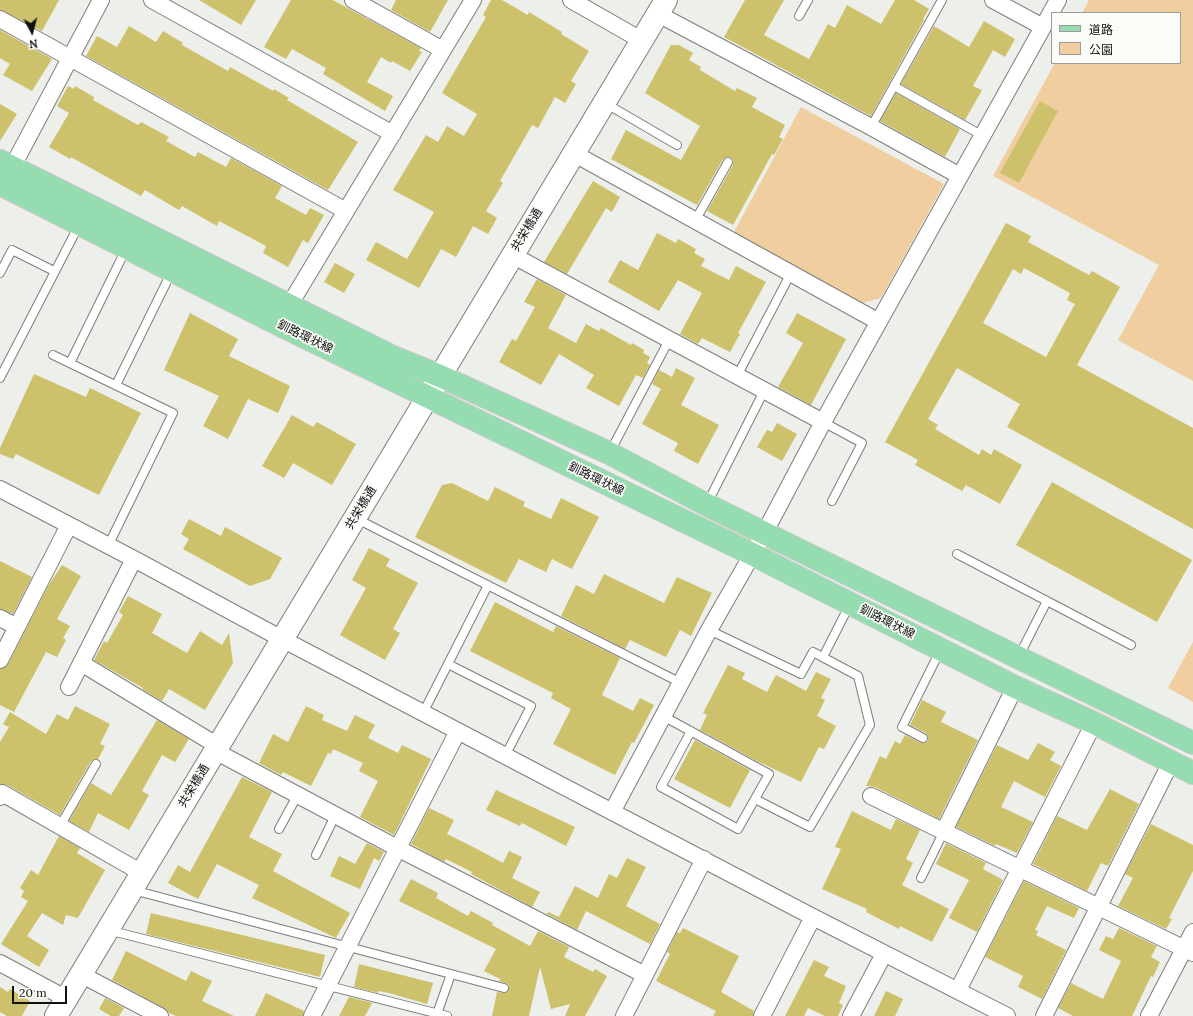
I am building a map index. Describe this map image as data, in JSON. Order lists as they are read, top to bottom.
{
  "streets": {
    "main road": ["釧路環状線"],
    "street": ["共栄橋通"]
  },
  "crossings": [
    ["共栄橋通", "釧路環状線"]
  ],
  "legend": ["道路", "公園"],
  "scale_bar": "20 m",
  "north": "bottom"
}
